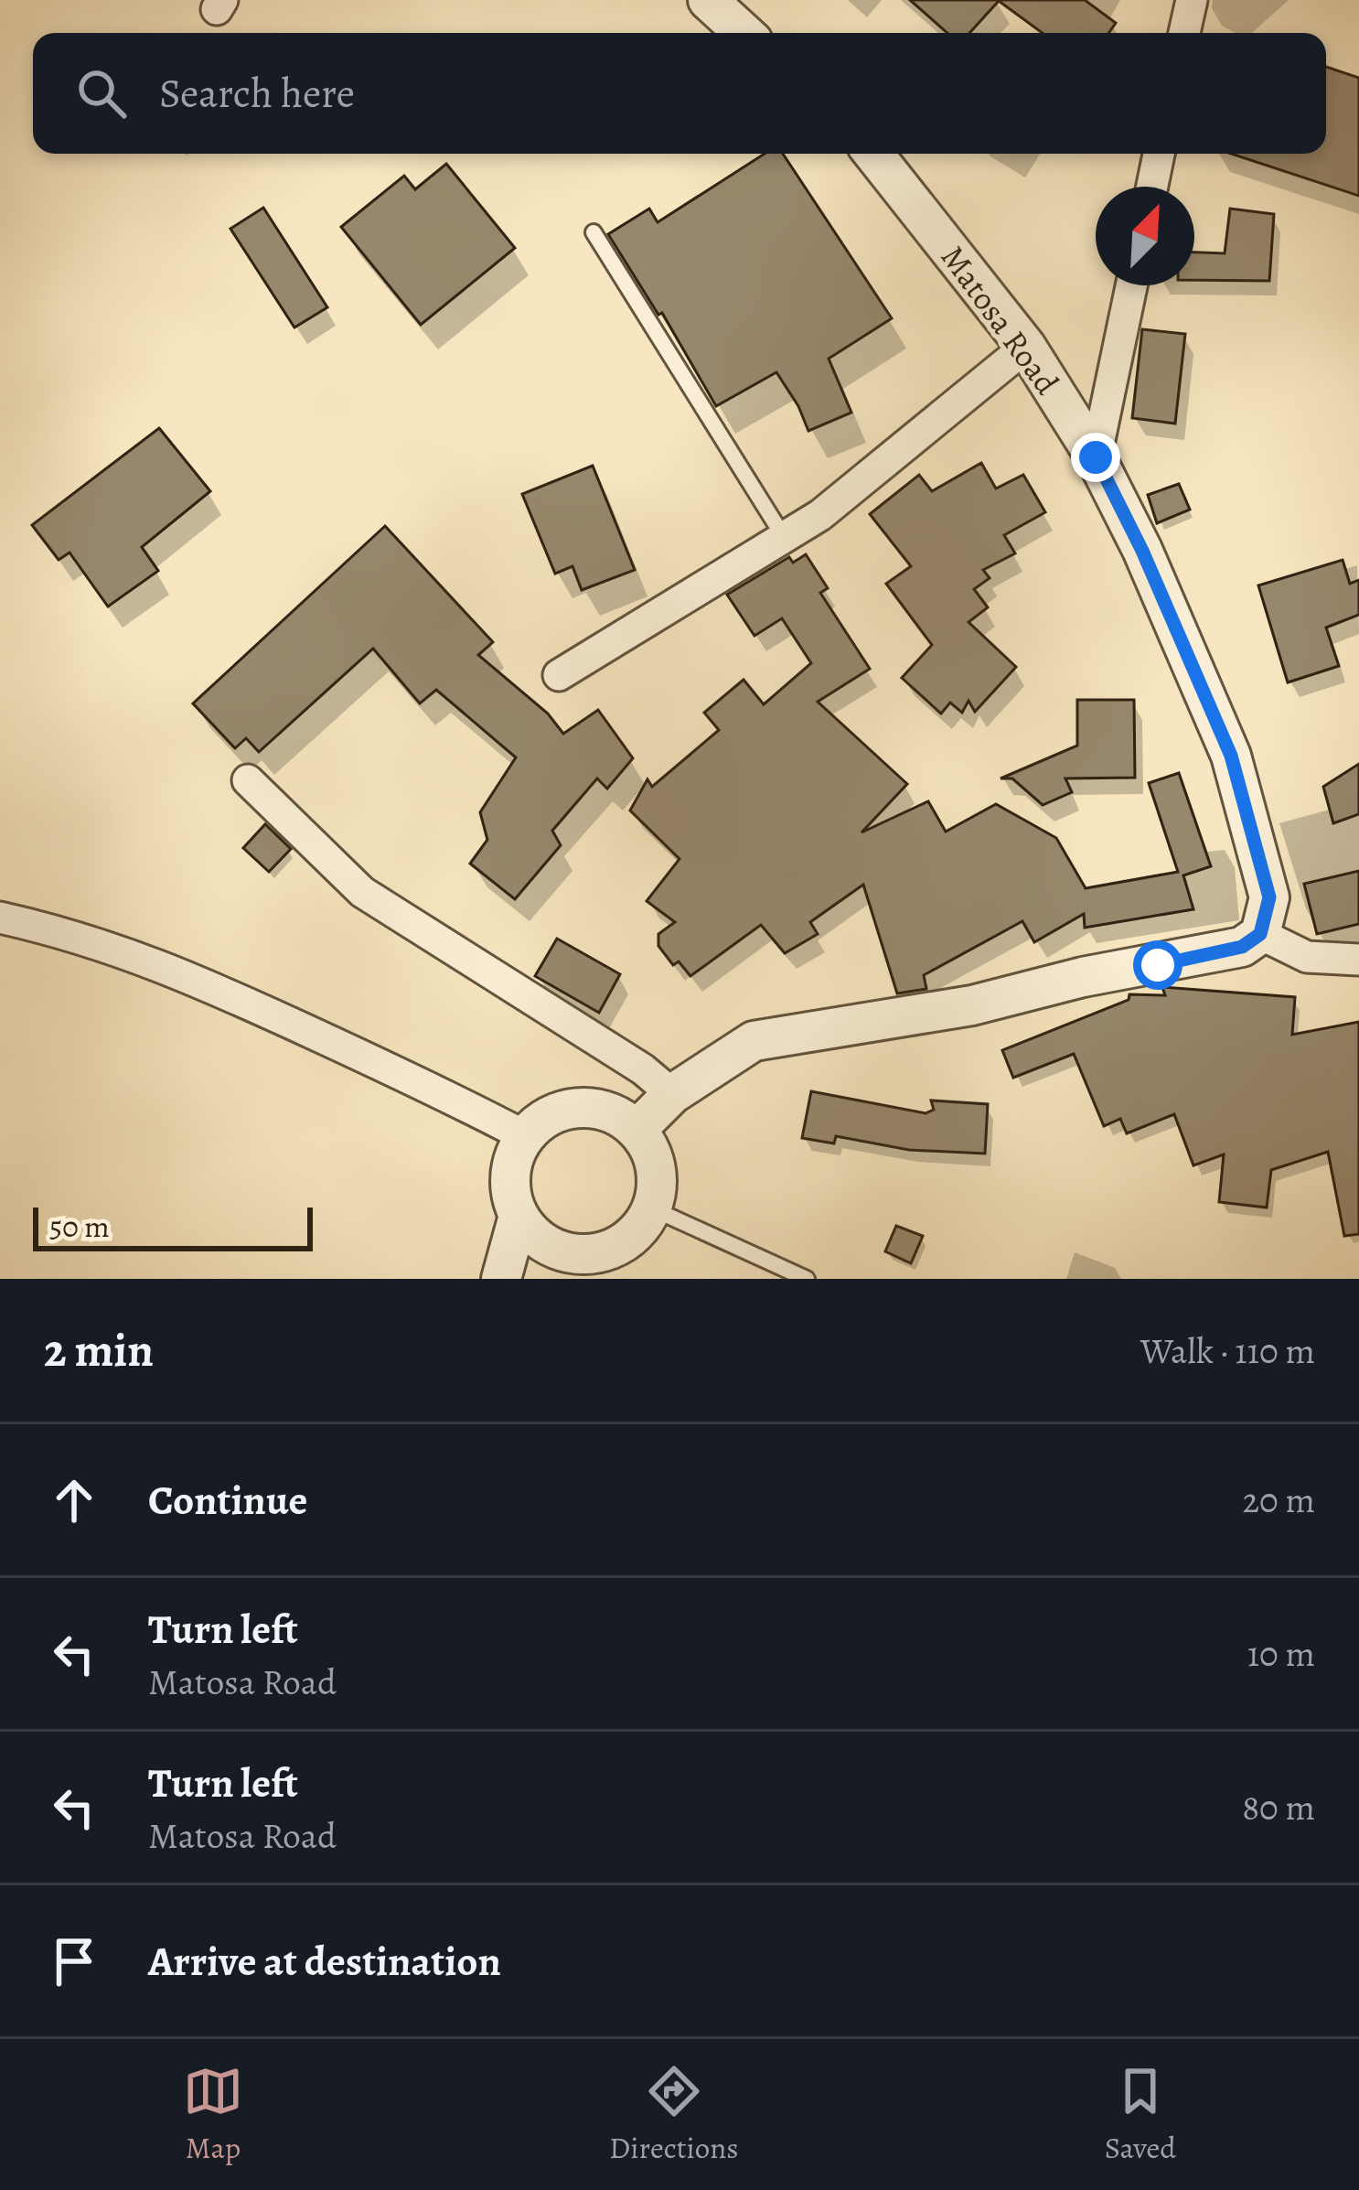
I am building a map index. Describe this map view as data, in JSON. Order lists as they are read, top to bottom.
{
  "streets": {
    "street": ["Matosa Road"]
  },
  "scale_bar": "50 m",
  "north": "top right",
  "page": {
    "search": "Search here",
    "scale": "50 m",
    "heading": ["2 min", "Walk · 110 m"],
    "list": [
      ["Continue", "20 m"],
      ["Turn left", "Matosa Road", "10 m"],
      ["Turn left", "Matosa Road", "80 m"],
      "Arrive at destination"
    ],
    "nav": ["Map", "Directions", "Saved"]
  }
}
